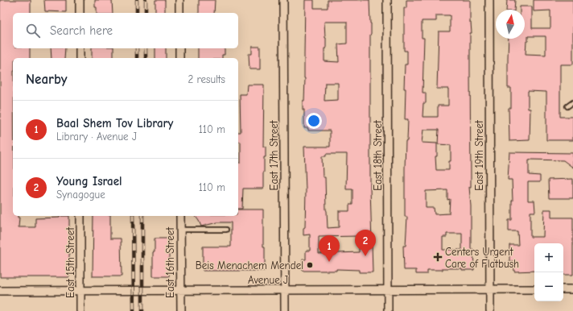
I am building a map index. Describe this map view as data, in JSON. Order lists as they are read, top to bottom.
{
  "streets": {
    "street": [
      "East 17th Street",
      "East 18th Street",
      "East 19th Street",
      "East 15th Street",
      "East 16th Street",
      "Avenue J"
    ]
  },
  "crossings": [
    ["East 17th Street", "Avenue J"],
    ["East 18th Street", "Avenue J"],
    ["East 19th Street", "Avenue J"],
    ["East 15th Street", "Avenue J"],
    ["East 16th Street", "Avenue J"]
  ],
  "places": {
    "health": ["Centers Urgent Care of Flatbush"],
    "other": ["Beis Menachem Mendel"]
  },
  "north": "top",
  "page": {
    "search": "Search here",
    "heading": ["Nearby", "2 results"],
    "list": [
      {
        "mark": "1",
        "name": "Baal Shem Tov Library",
        "note": "Library · Avenue J",
        "value": "110 m"
      },
      {
        "mark": "2",
        "name": "Young Israel",
        "note": "Synagogue",
        "value": "110 m"
      }
    ],
    "pins": ["2", "1"],
    "map_buttons": ["+", "−"]
  }
}
